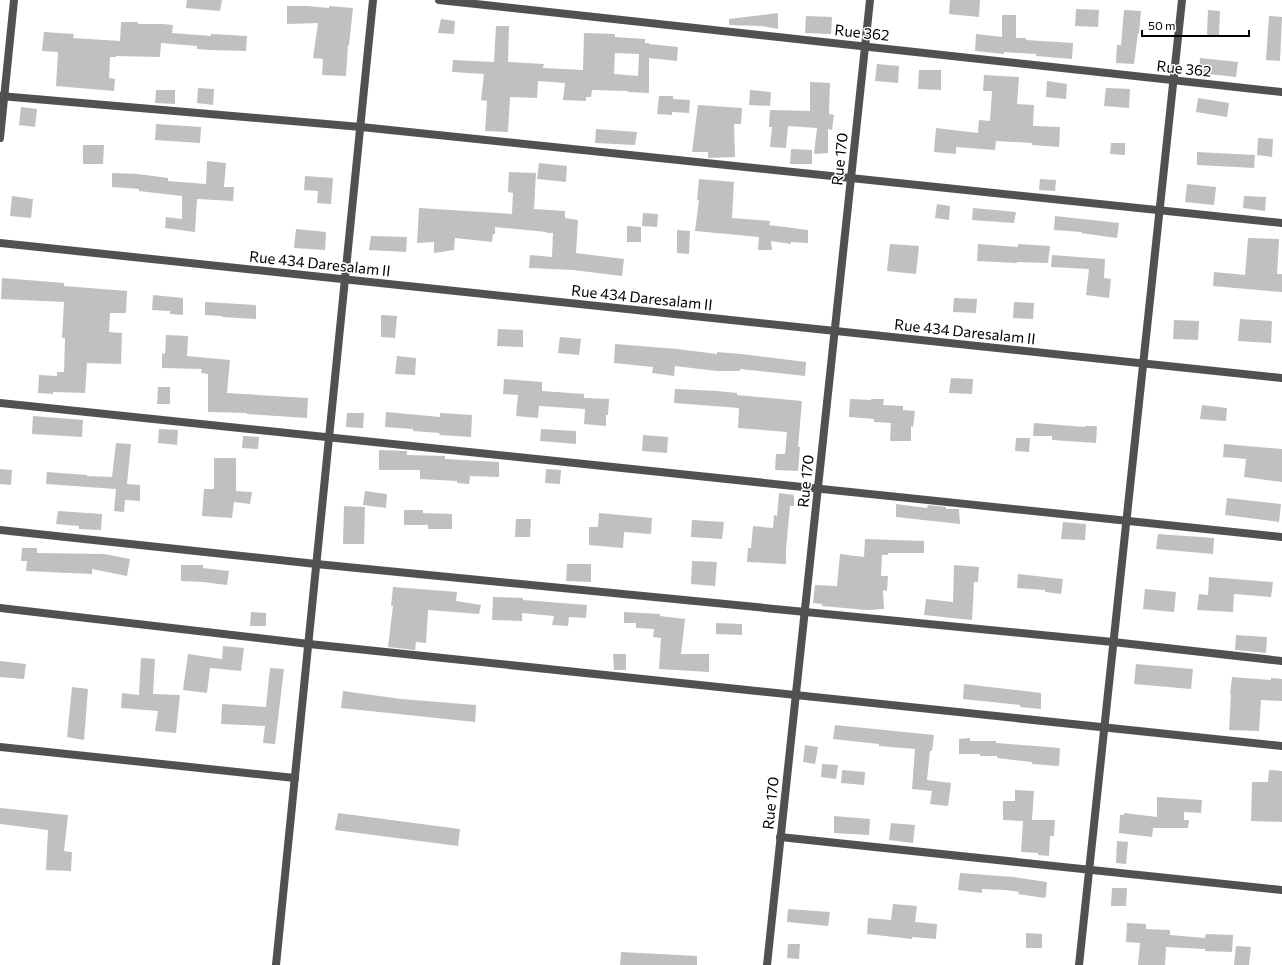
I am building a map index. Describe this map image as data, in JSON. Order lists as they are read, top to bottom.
{
  "streets": {
    "street": ["Rue 362", "Rue 170", "Rue 434 Daresalam II"]
  },
  "crossings": [
    ["Rue 362", "Rue 170"],
    ["Rue 170", "Rue 434 Daresalam II"]
  ],
  "scale_bar": "50 m"
}
